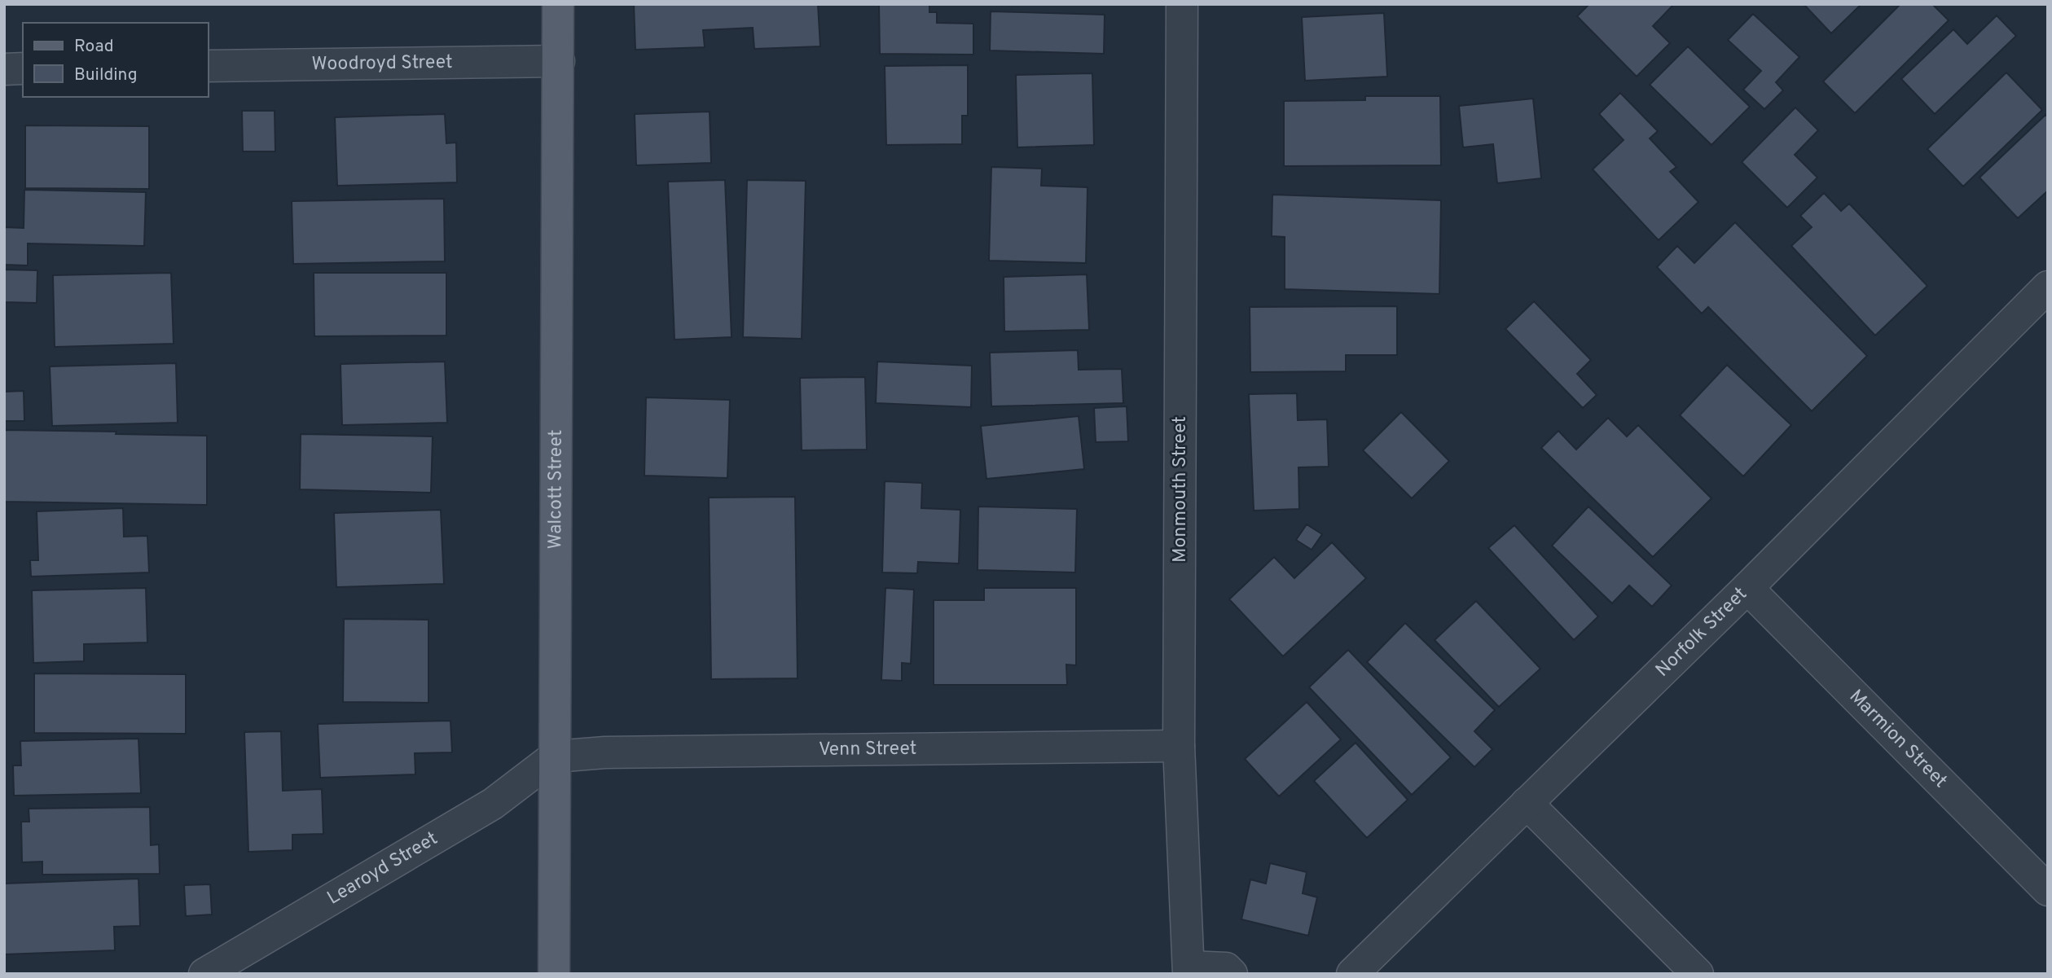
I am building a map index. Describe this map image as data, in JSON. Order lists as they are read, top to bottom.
{
  "streets": {
    "main road": ["Walcott Street"],
    "street": [
      "Woodroyd Street",
      "Monmouth Street",
      "Norfolk Street",
      "Marmion Street",
      "Venn Street",
      "Learoyd Street"
    ]
  },
  "crossings": [
    ["Woodroyd Street", "Walcott Street"],
    ["Walcott Street", "Venn Street"],
    ["Walcott Street", "Learoyd Street"],
    ["Monmouth Street", "Venn Street"],
    ["Norfolk Street", "Marmion Street"],
    ["Venn Street", "Learoyd Street"]
  ],
  "legend": ["Road", "Building"]
}
